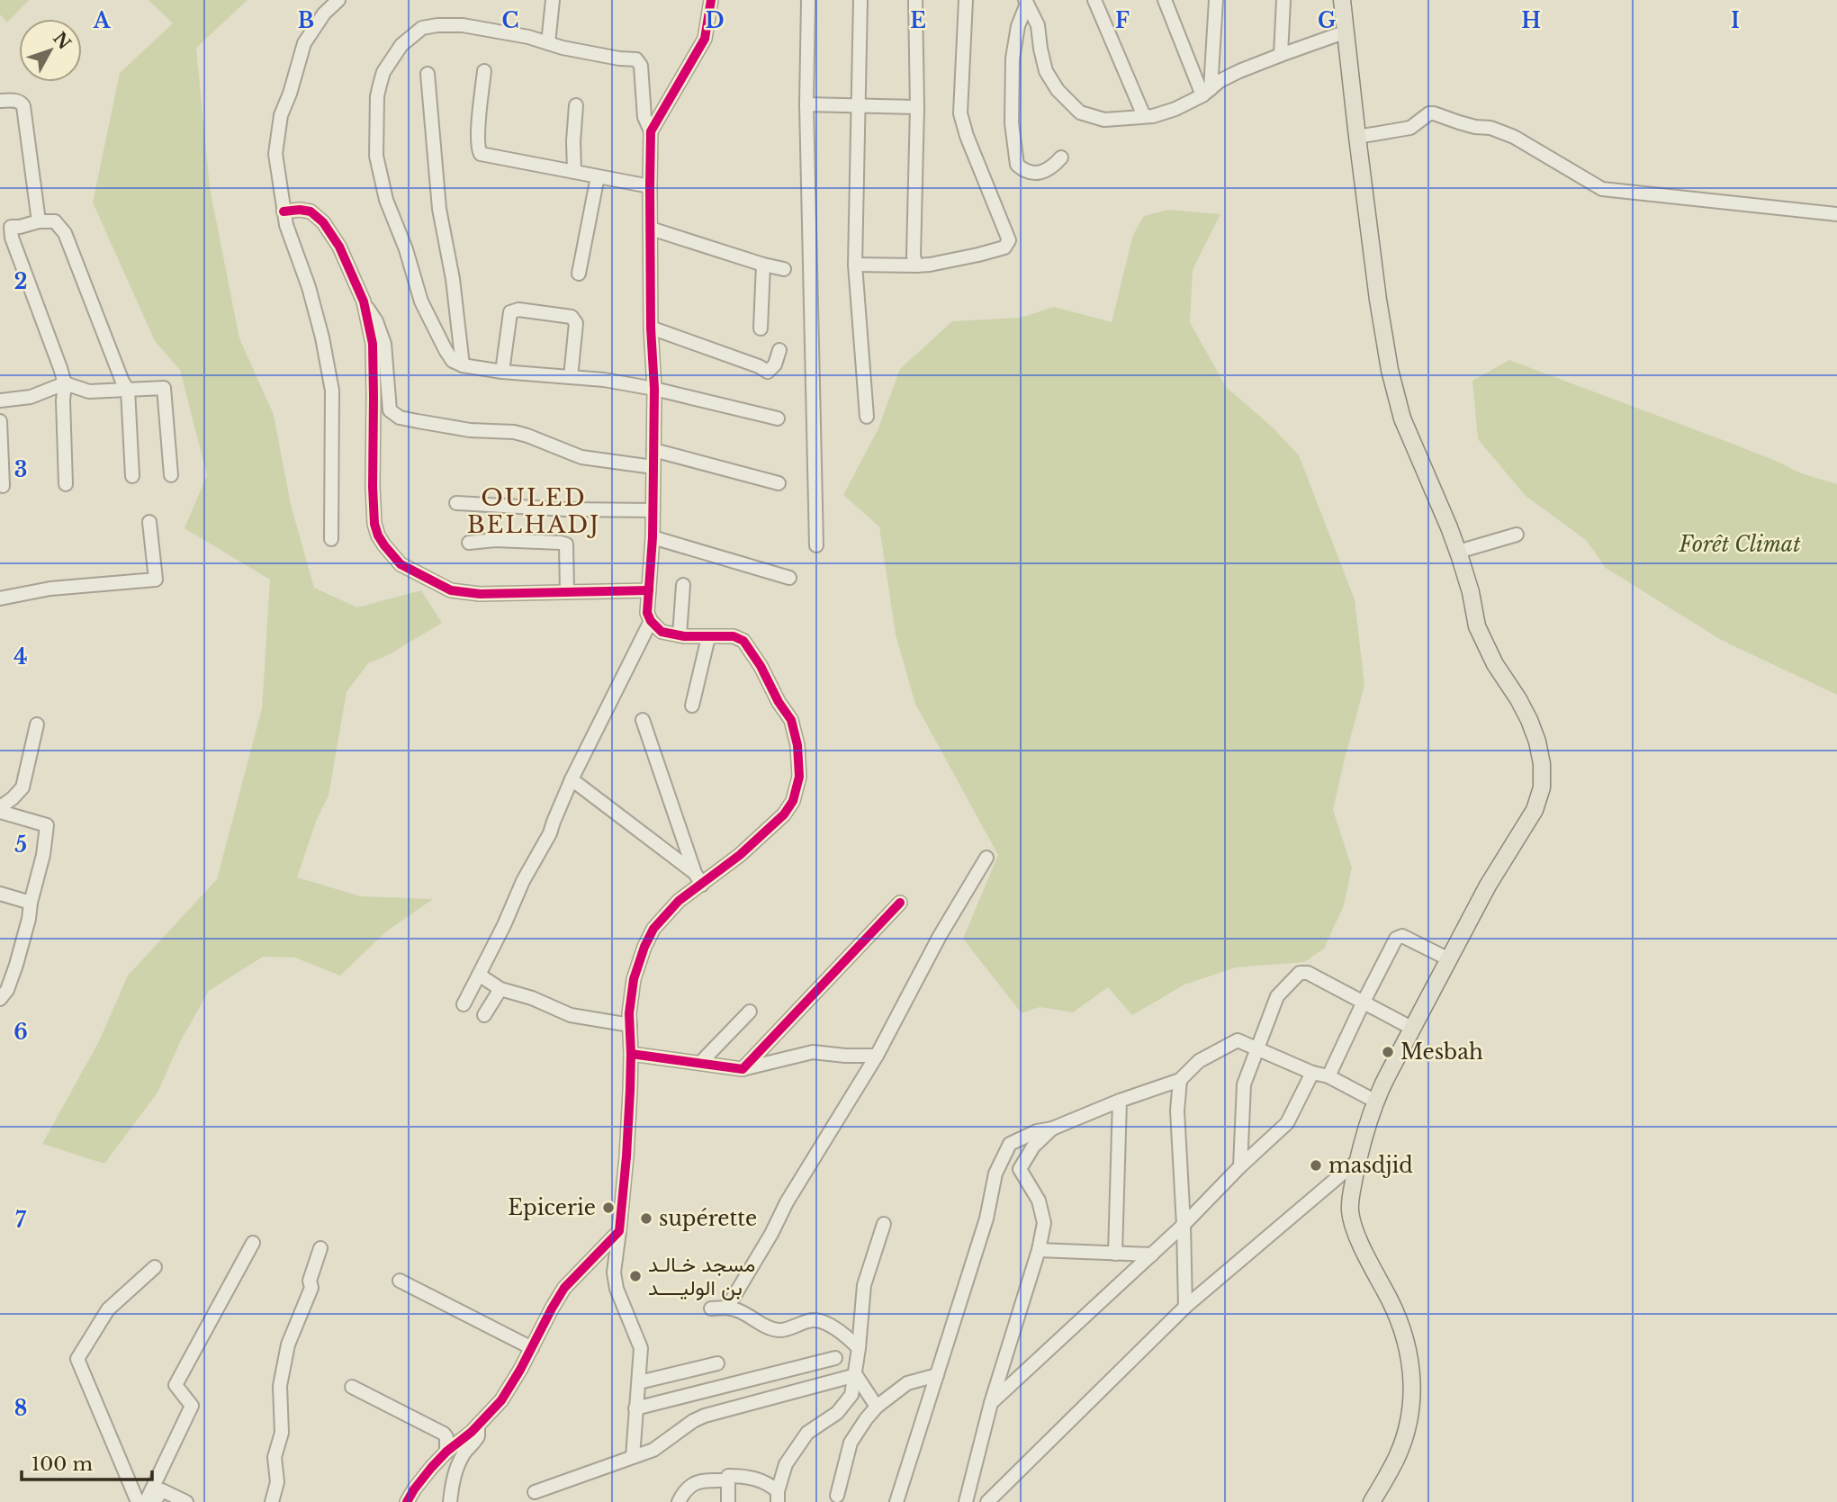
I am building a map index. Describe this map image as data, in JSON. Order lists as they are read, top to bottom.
{
  "districts": ["OULED BELHADJ"],
  "parks": ["Forêt Climat"],
  "places": [
    "Mesbah",
    "masdjid",
    "Epicerie",
    "supérette",
    "مسجد خـالـد بن الوليــــد"
  ],
  "scale_bar": "100 m",
  "north": "top right",
  "grid": {
    "columns": [
      "A",
      "B",
      "C",
      "D",
      "E",
      "F",
      "G",
      "H",
      "I"
    ],
    "rows": [
      "2",
      "3",
      "4",
      "5",
      "6",
      "7",
      "8"
    ]
  }
}
